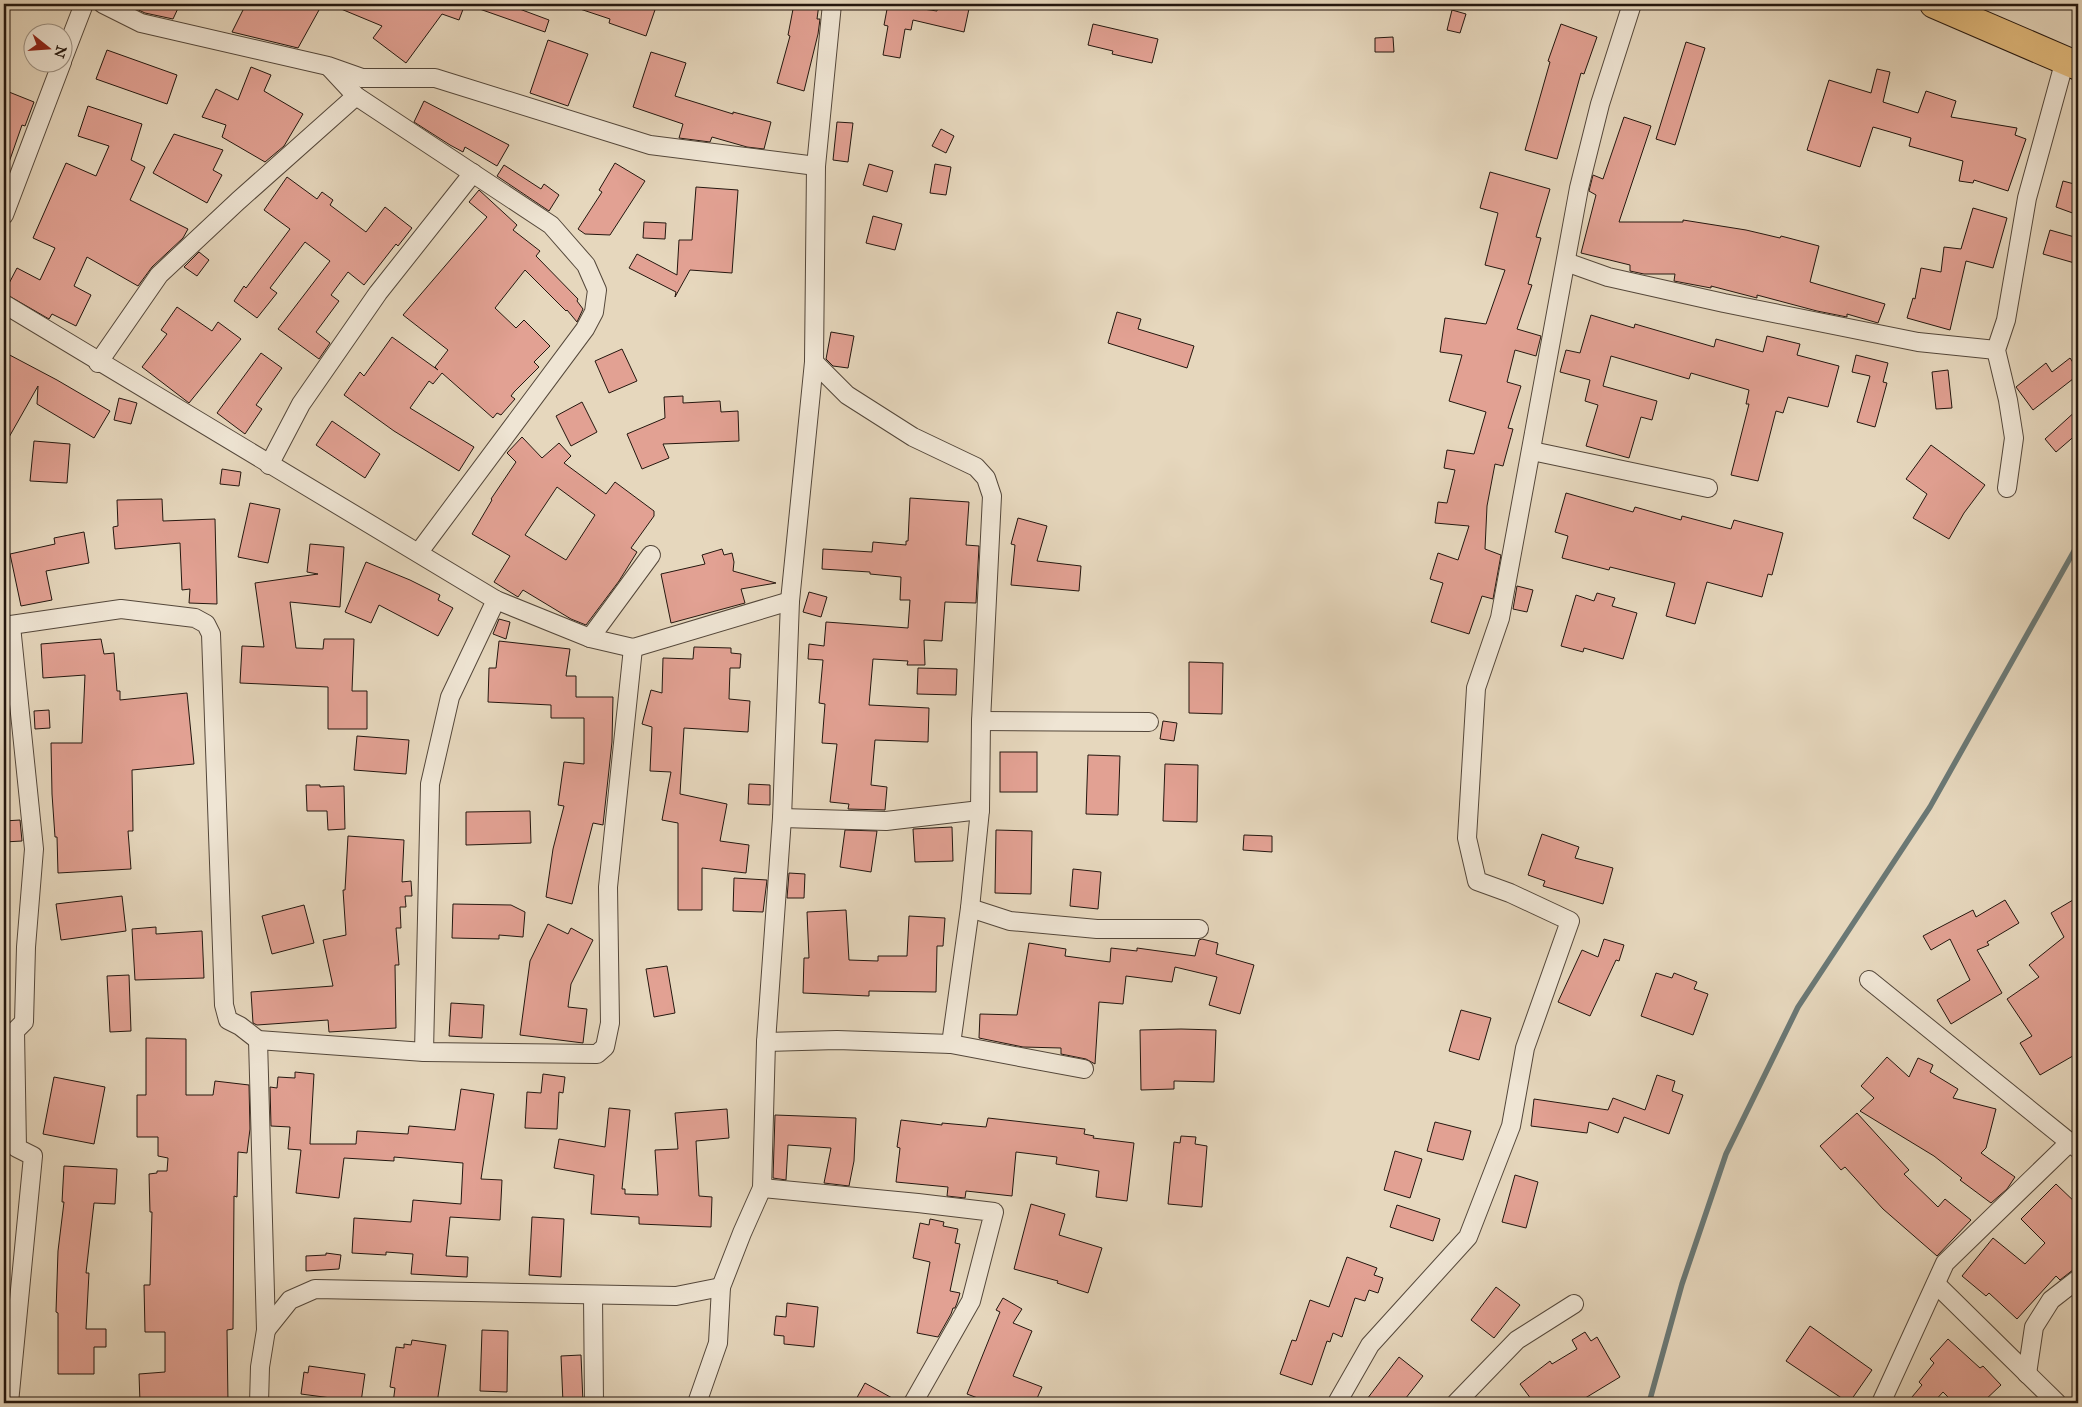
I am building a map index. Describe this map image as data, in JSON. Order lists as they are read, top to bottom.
{
  "north": "right"
}
